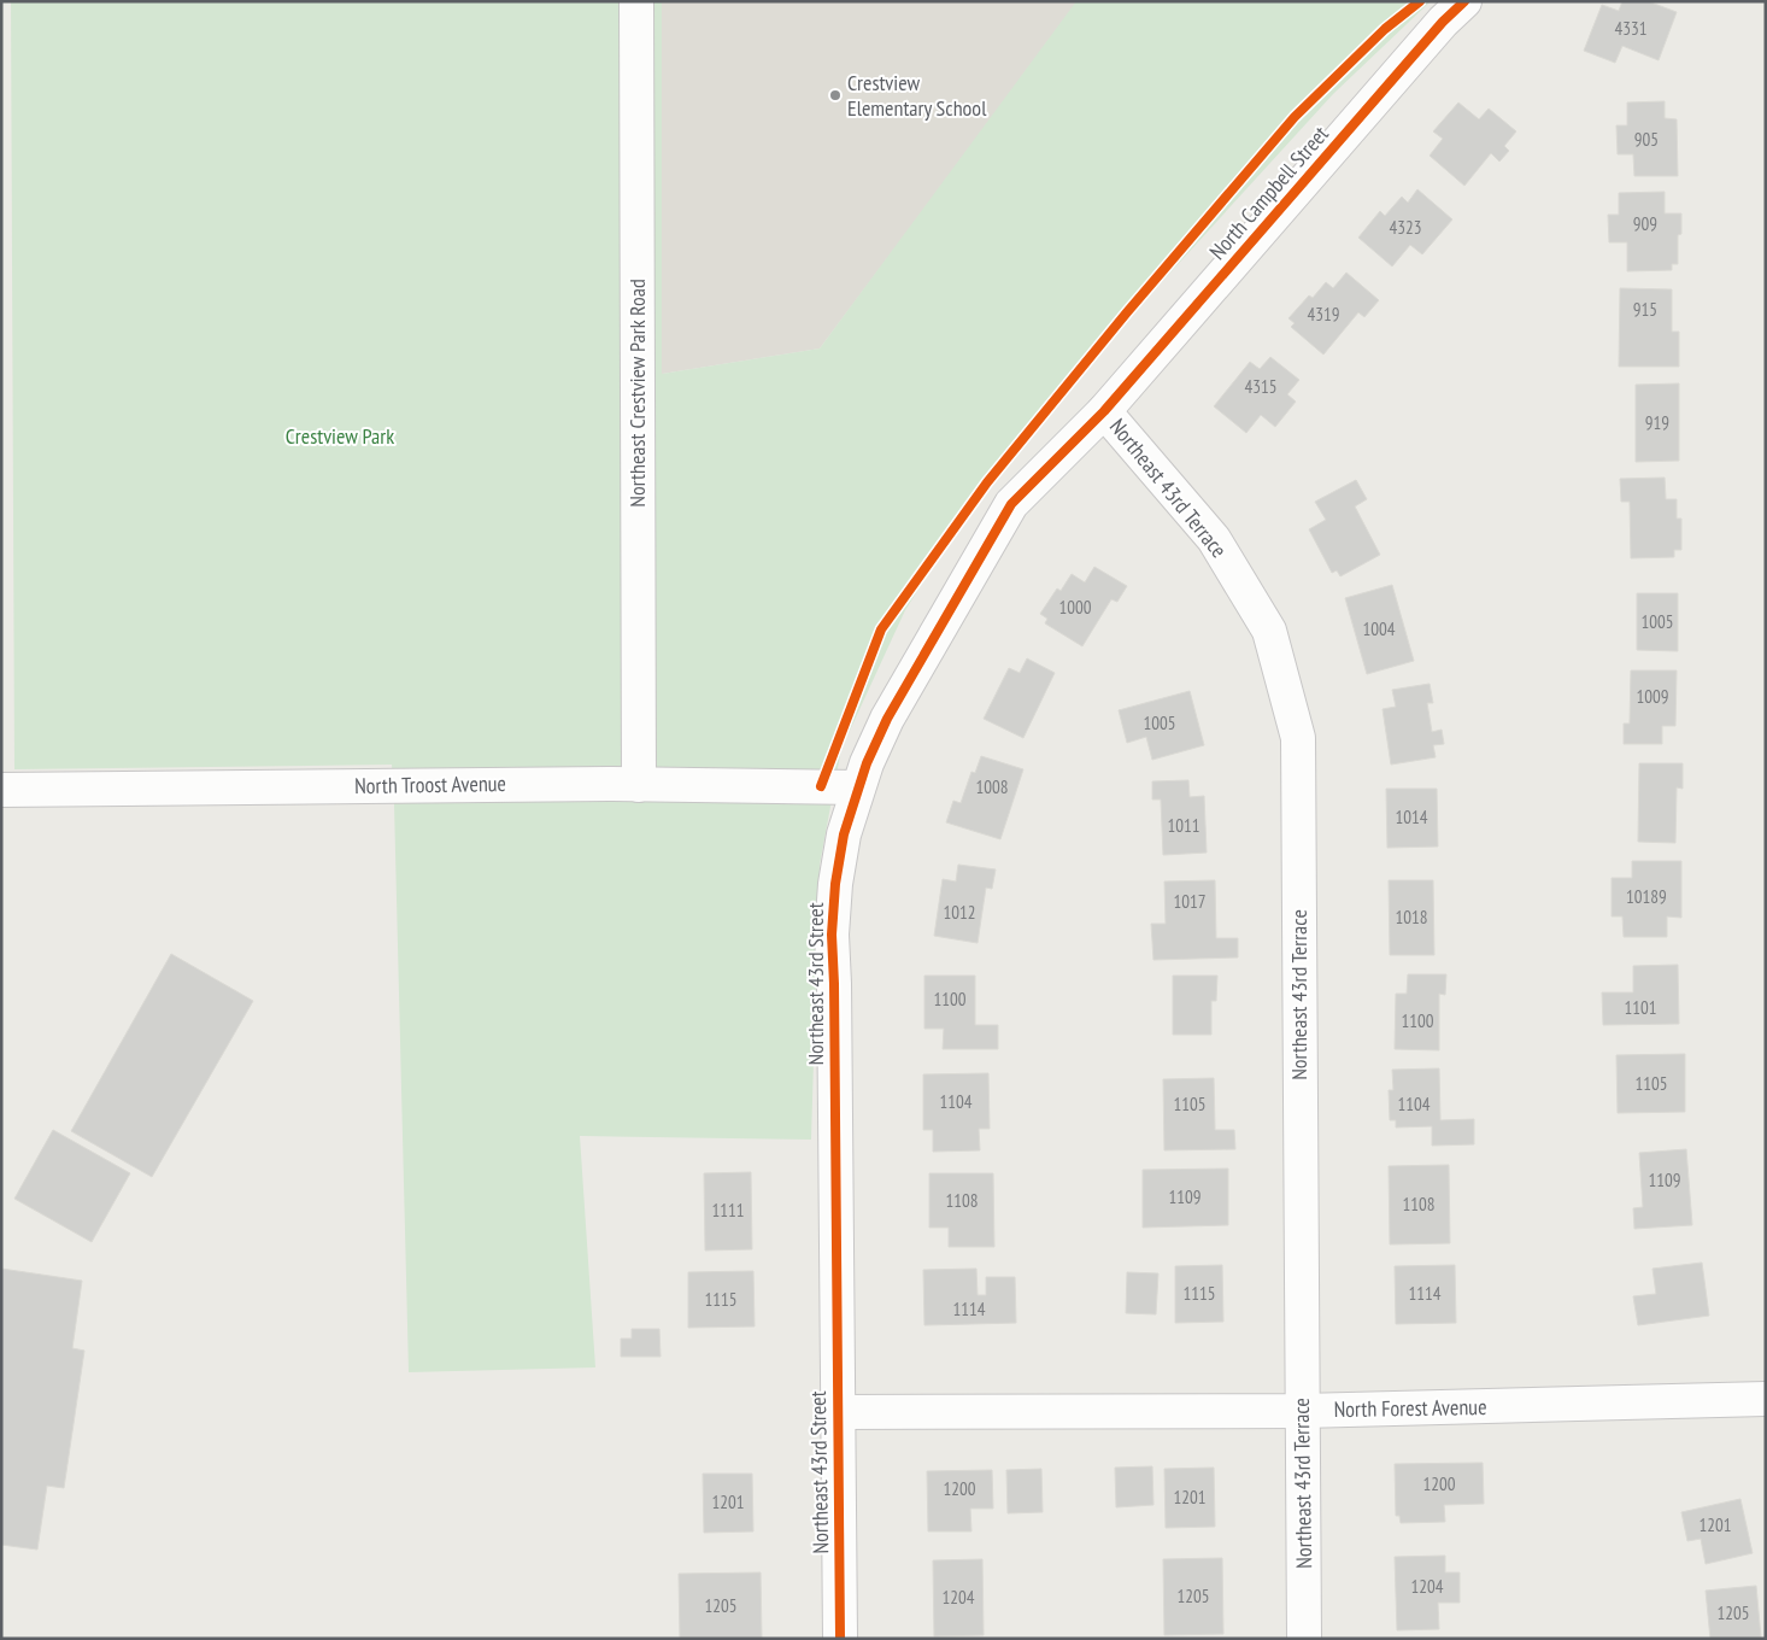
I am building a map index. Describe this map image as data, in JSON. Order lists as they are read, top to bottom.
{
  "streets": {
    "street": [
      "North Campbell Street",
      "Northeast Crestview Park Road",
      "Northeast 43rd Terrace",
      "North Troost Avenue",
      "Northeast 43rd Street",
      "North Forest Avenue"
    ]
  },
  "crossings": [
    ["North Campbell Street", "Northeast 43rd Terrace"],
    ["North Campbell Street", "Northeast 43rd Street"],
    ["Northeast Crestview Park Road", "North Troost Avenue"],
    ["Northeast 43rd Terrace", "Northeast 43rd Street"],
    ["Northeast 43rd Terrace", "North Forest Avenue"],
    ["North Troost Avenue", "Northeast 43rd Street"],
    ["Northeast 43rd Street", "North Forest Avenue"]
  ],
  "parks": ["Crestview Park"],
  "places": ["Crestview Elementary School"],
  "house_numbers": [
    "4331",
    "905",
    "909",
    "4323",
    "915",
    "4319",
    "4315",
    "919",
    "1000",
    "1005",
    "1004",
    "1009",
    "1005",
    "1008",
    "1014",
    "1011",
    "10189",
    "1017",
    "1012",
    "1018",
    "1100",
    "1101",
    "1100",
    "1105",
    "1104",
    "1105",
    "1104",
    "1109",
    "1109",
    "1108",
    "1108",
    "1111",
    "1115",
    "1114",
    "1115",
    "1114",
    "1200",
    "1200",
    "1201",
    "1201",
    "1201",
    "1204",
    "1205",
    "1204",
    "1205",
    "1205"
  ]
}
